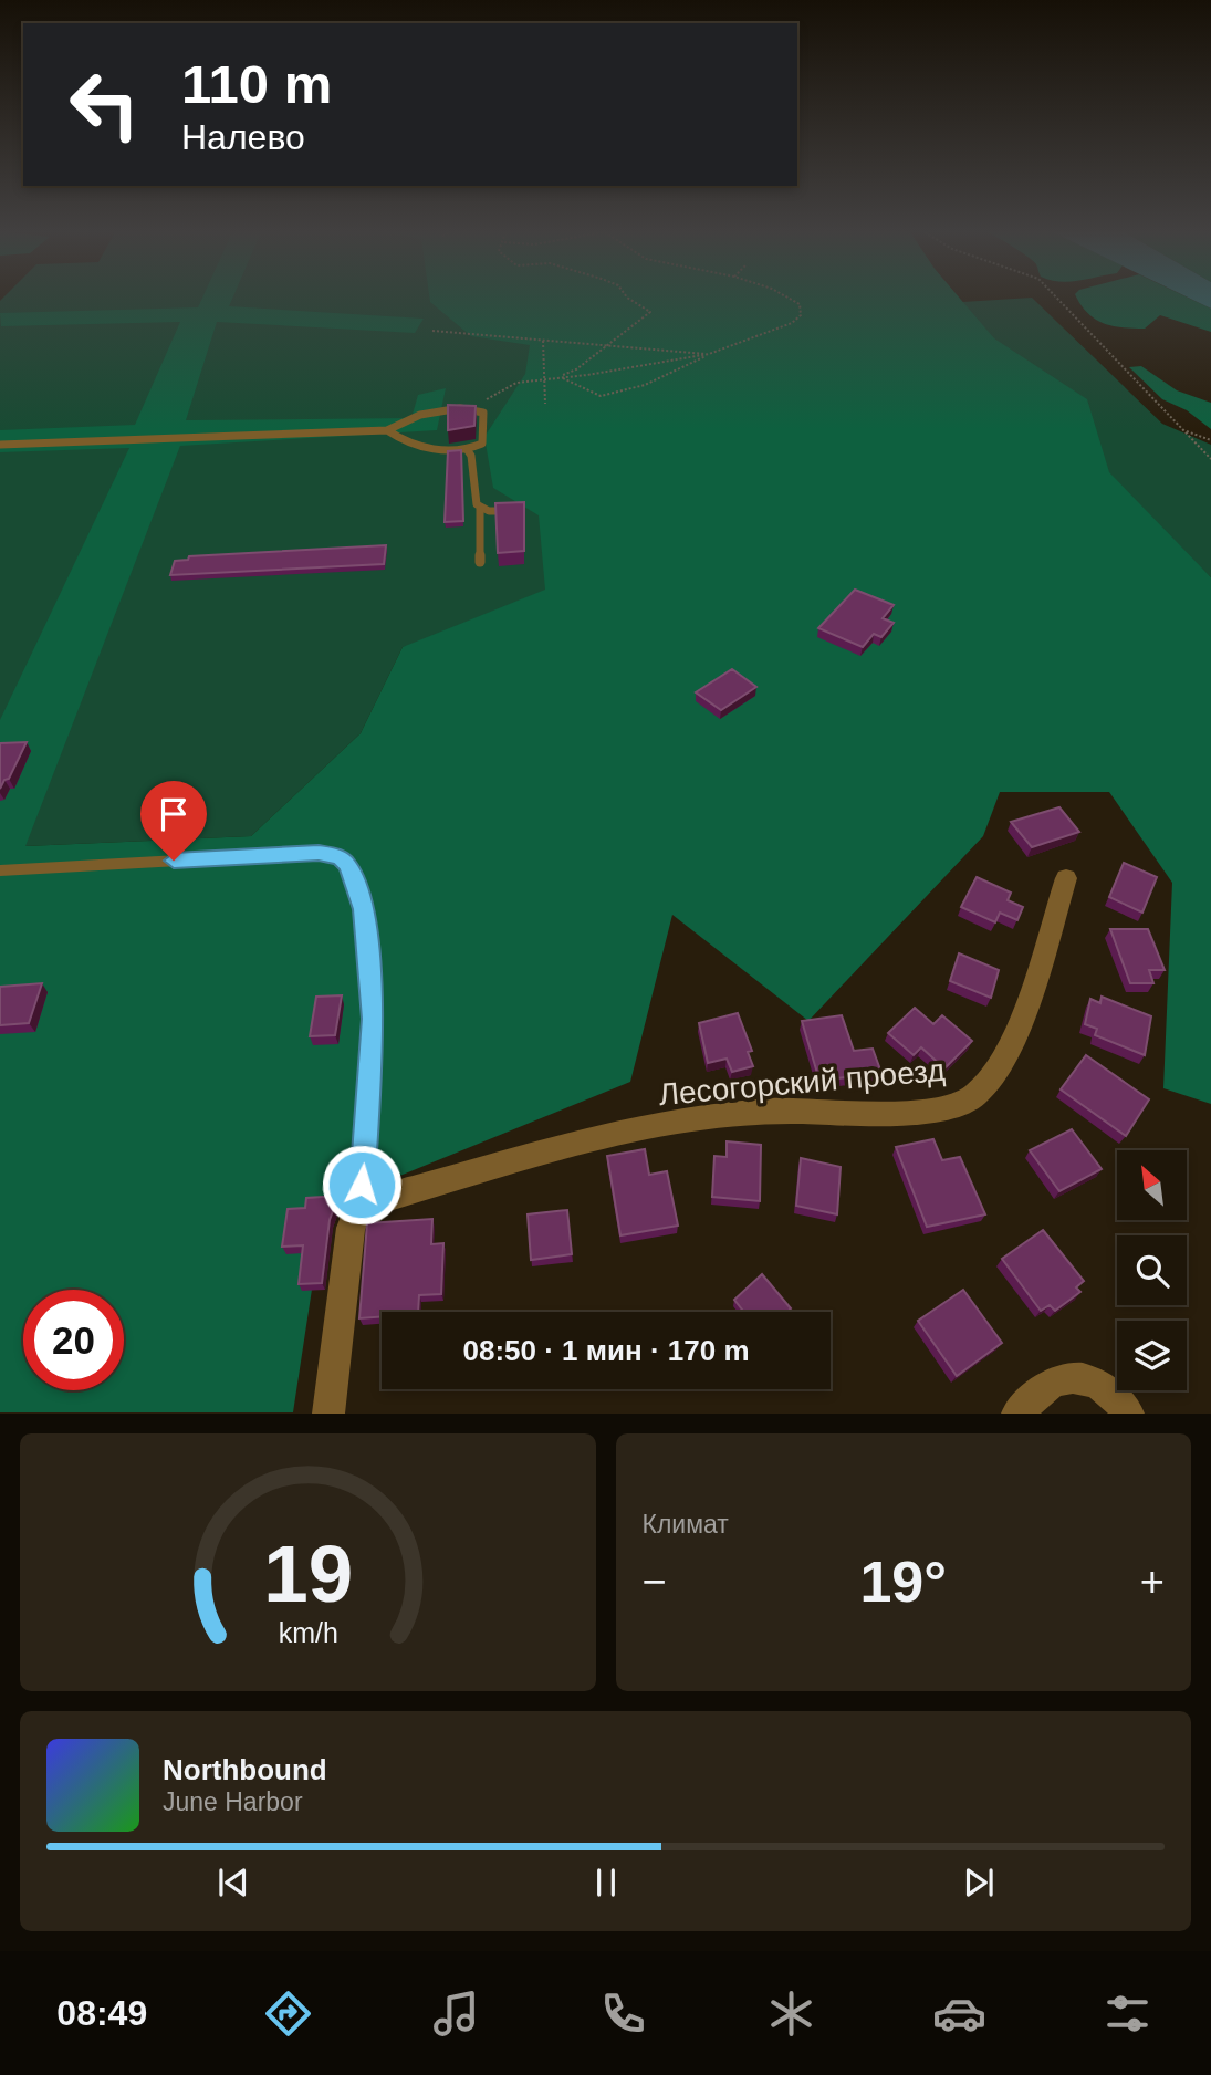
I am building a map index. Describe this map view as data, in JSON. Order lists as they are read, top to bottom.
{
  "streets": {
    "street": ["Лесогорский проезд"]
  },
  "north": "top left",
  "page": {
    "turn": ["110 m", "Налево"],
    "limit": "20",
    "trip": "08:50 · 1 мин · 170 m",
    "tile": "Климат",
    "heat": ["−", "19°", "+"],
    "song": ["Northbound", "June Harbor"],
    "tabs": "08:49",
    "gauge": ["19", "km/h"]
  }
}
